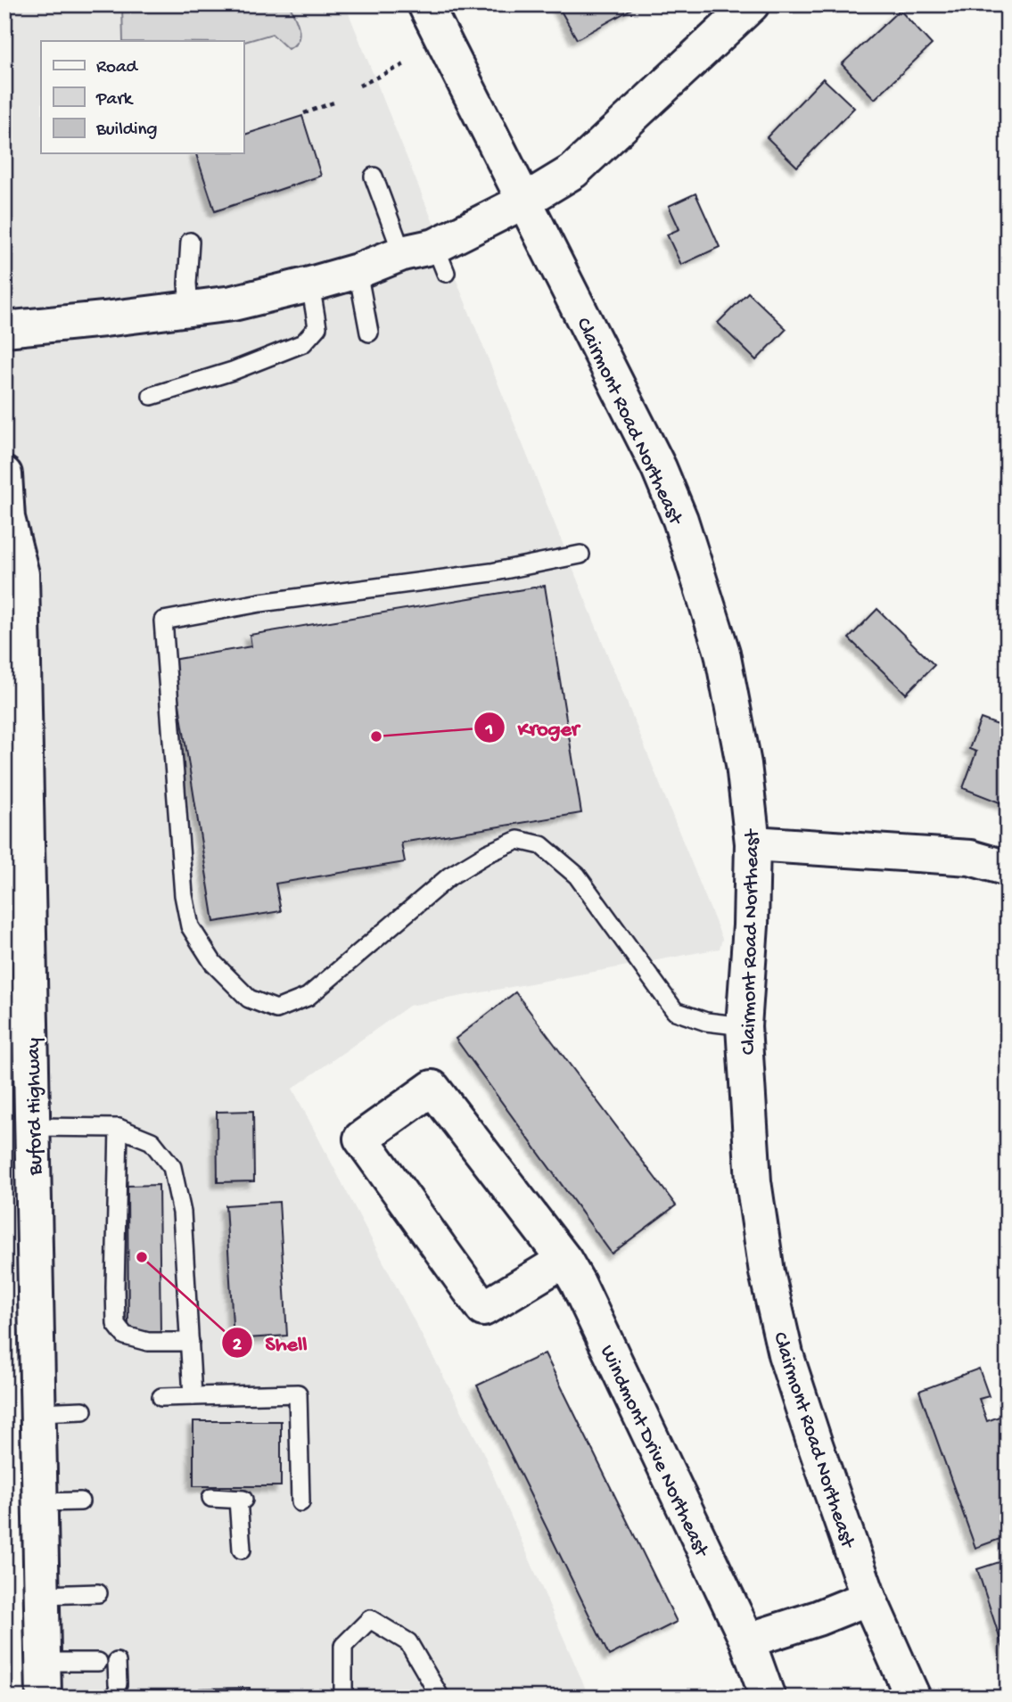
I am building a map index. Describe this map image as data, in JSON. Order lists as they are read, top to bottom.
{
  "streets": {
    "main road": ["Clairmont Road Northeast", "Buford Highway", "Windmont Drive Northeast"]
  },
  "places": ["Kroger", "Shell"],
  "legend": ["Road", "Park", "Building"]
}
